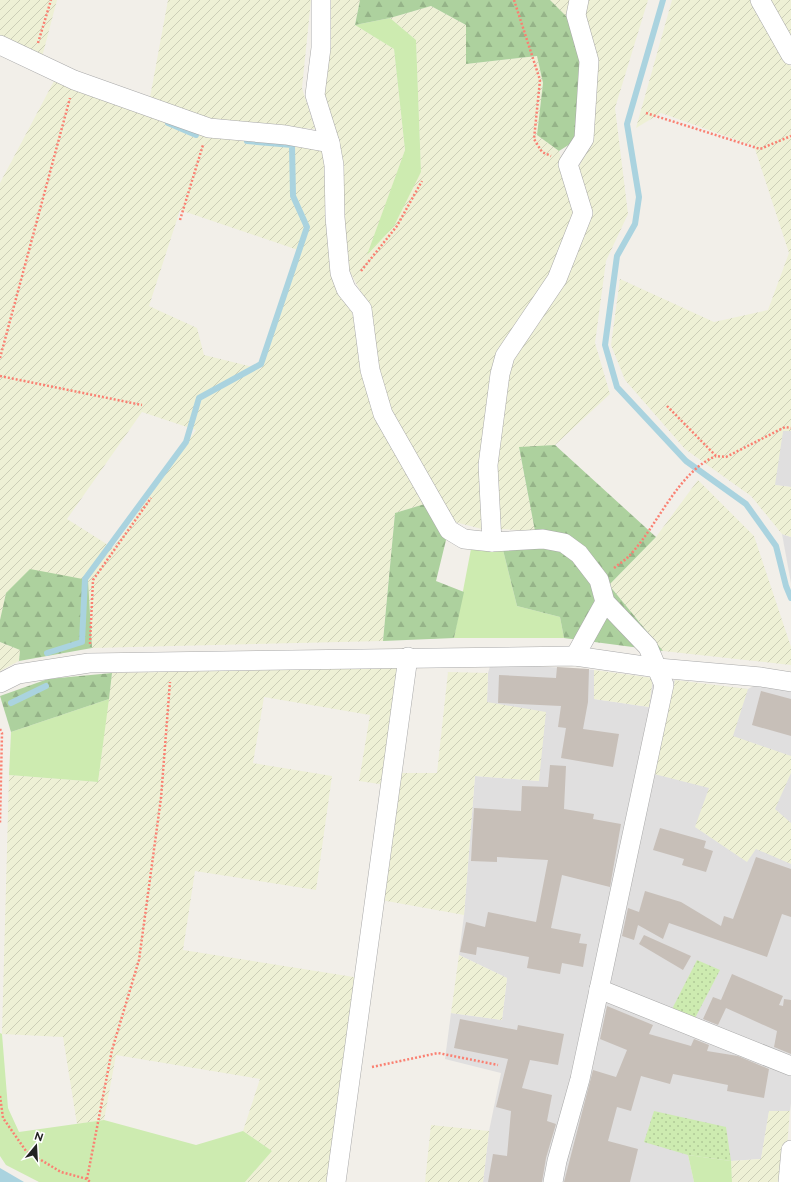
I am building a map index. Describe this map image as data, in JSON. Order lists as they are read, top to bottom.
{
  "north": "top"
}
